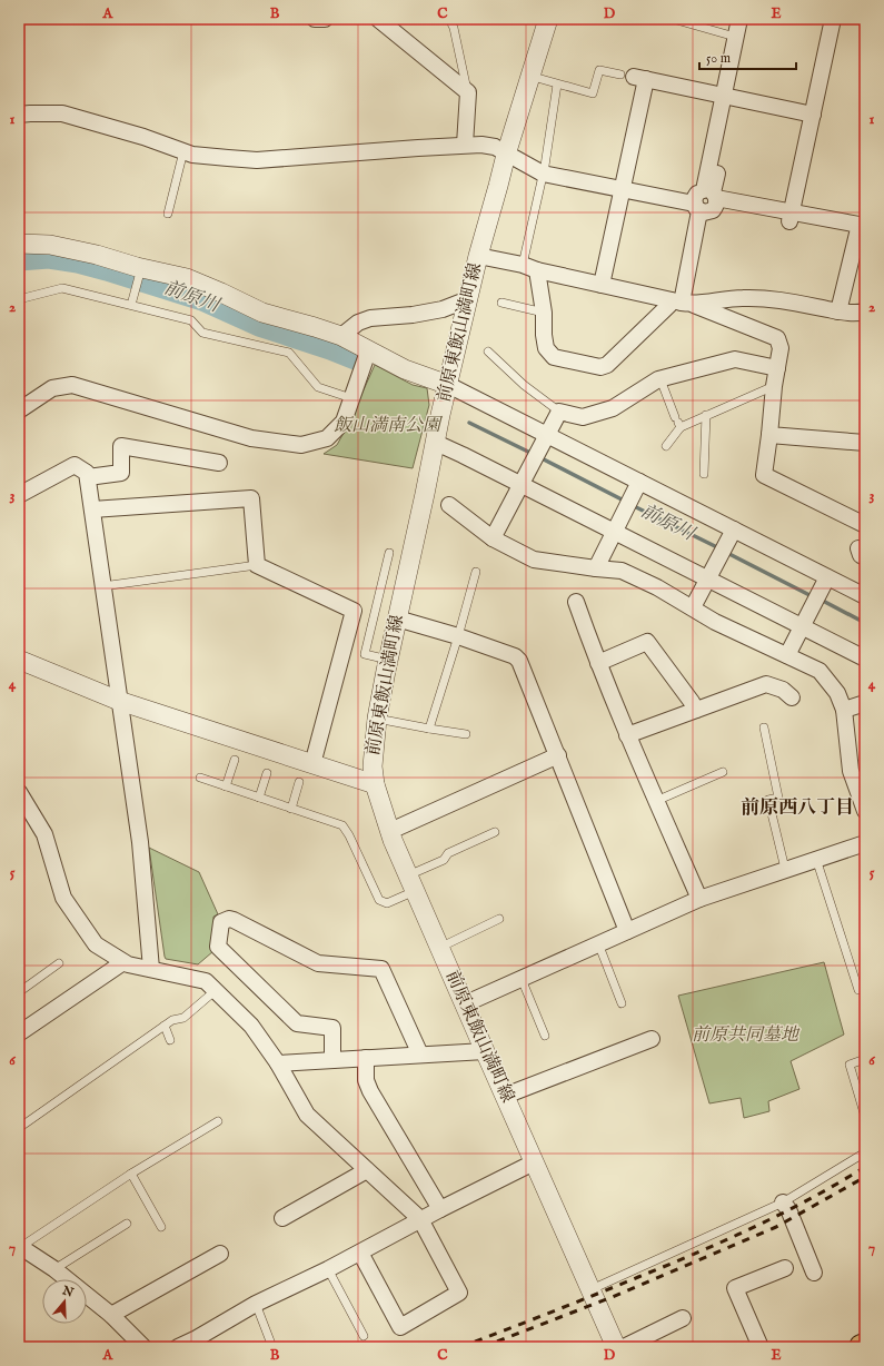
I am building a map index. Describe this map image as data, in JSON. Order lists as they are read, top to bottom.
{
  "streets": {
    "street": ["前原東飯山満町線"]
  },
  "districts": ["前原西八丁目"],
  "water": ["前原川"],
  "parks": ["飯山満南公園", "前原共同墓地"],
  "scale_bar": "50 m",
  "north": "top",
  "grid": {
    "columns": [
      "A",
      "B",
      "C",
      "D",
      "E"
    ],
    "rows": [
      "1",
      "2",
      "3",
      "4",
      "5",
      "6",
      "7"
    ]
  }
}
